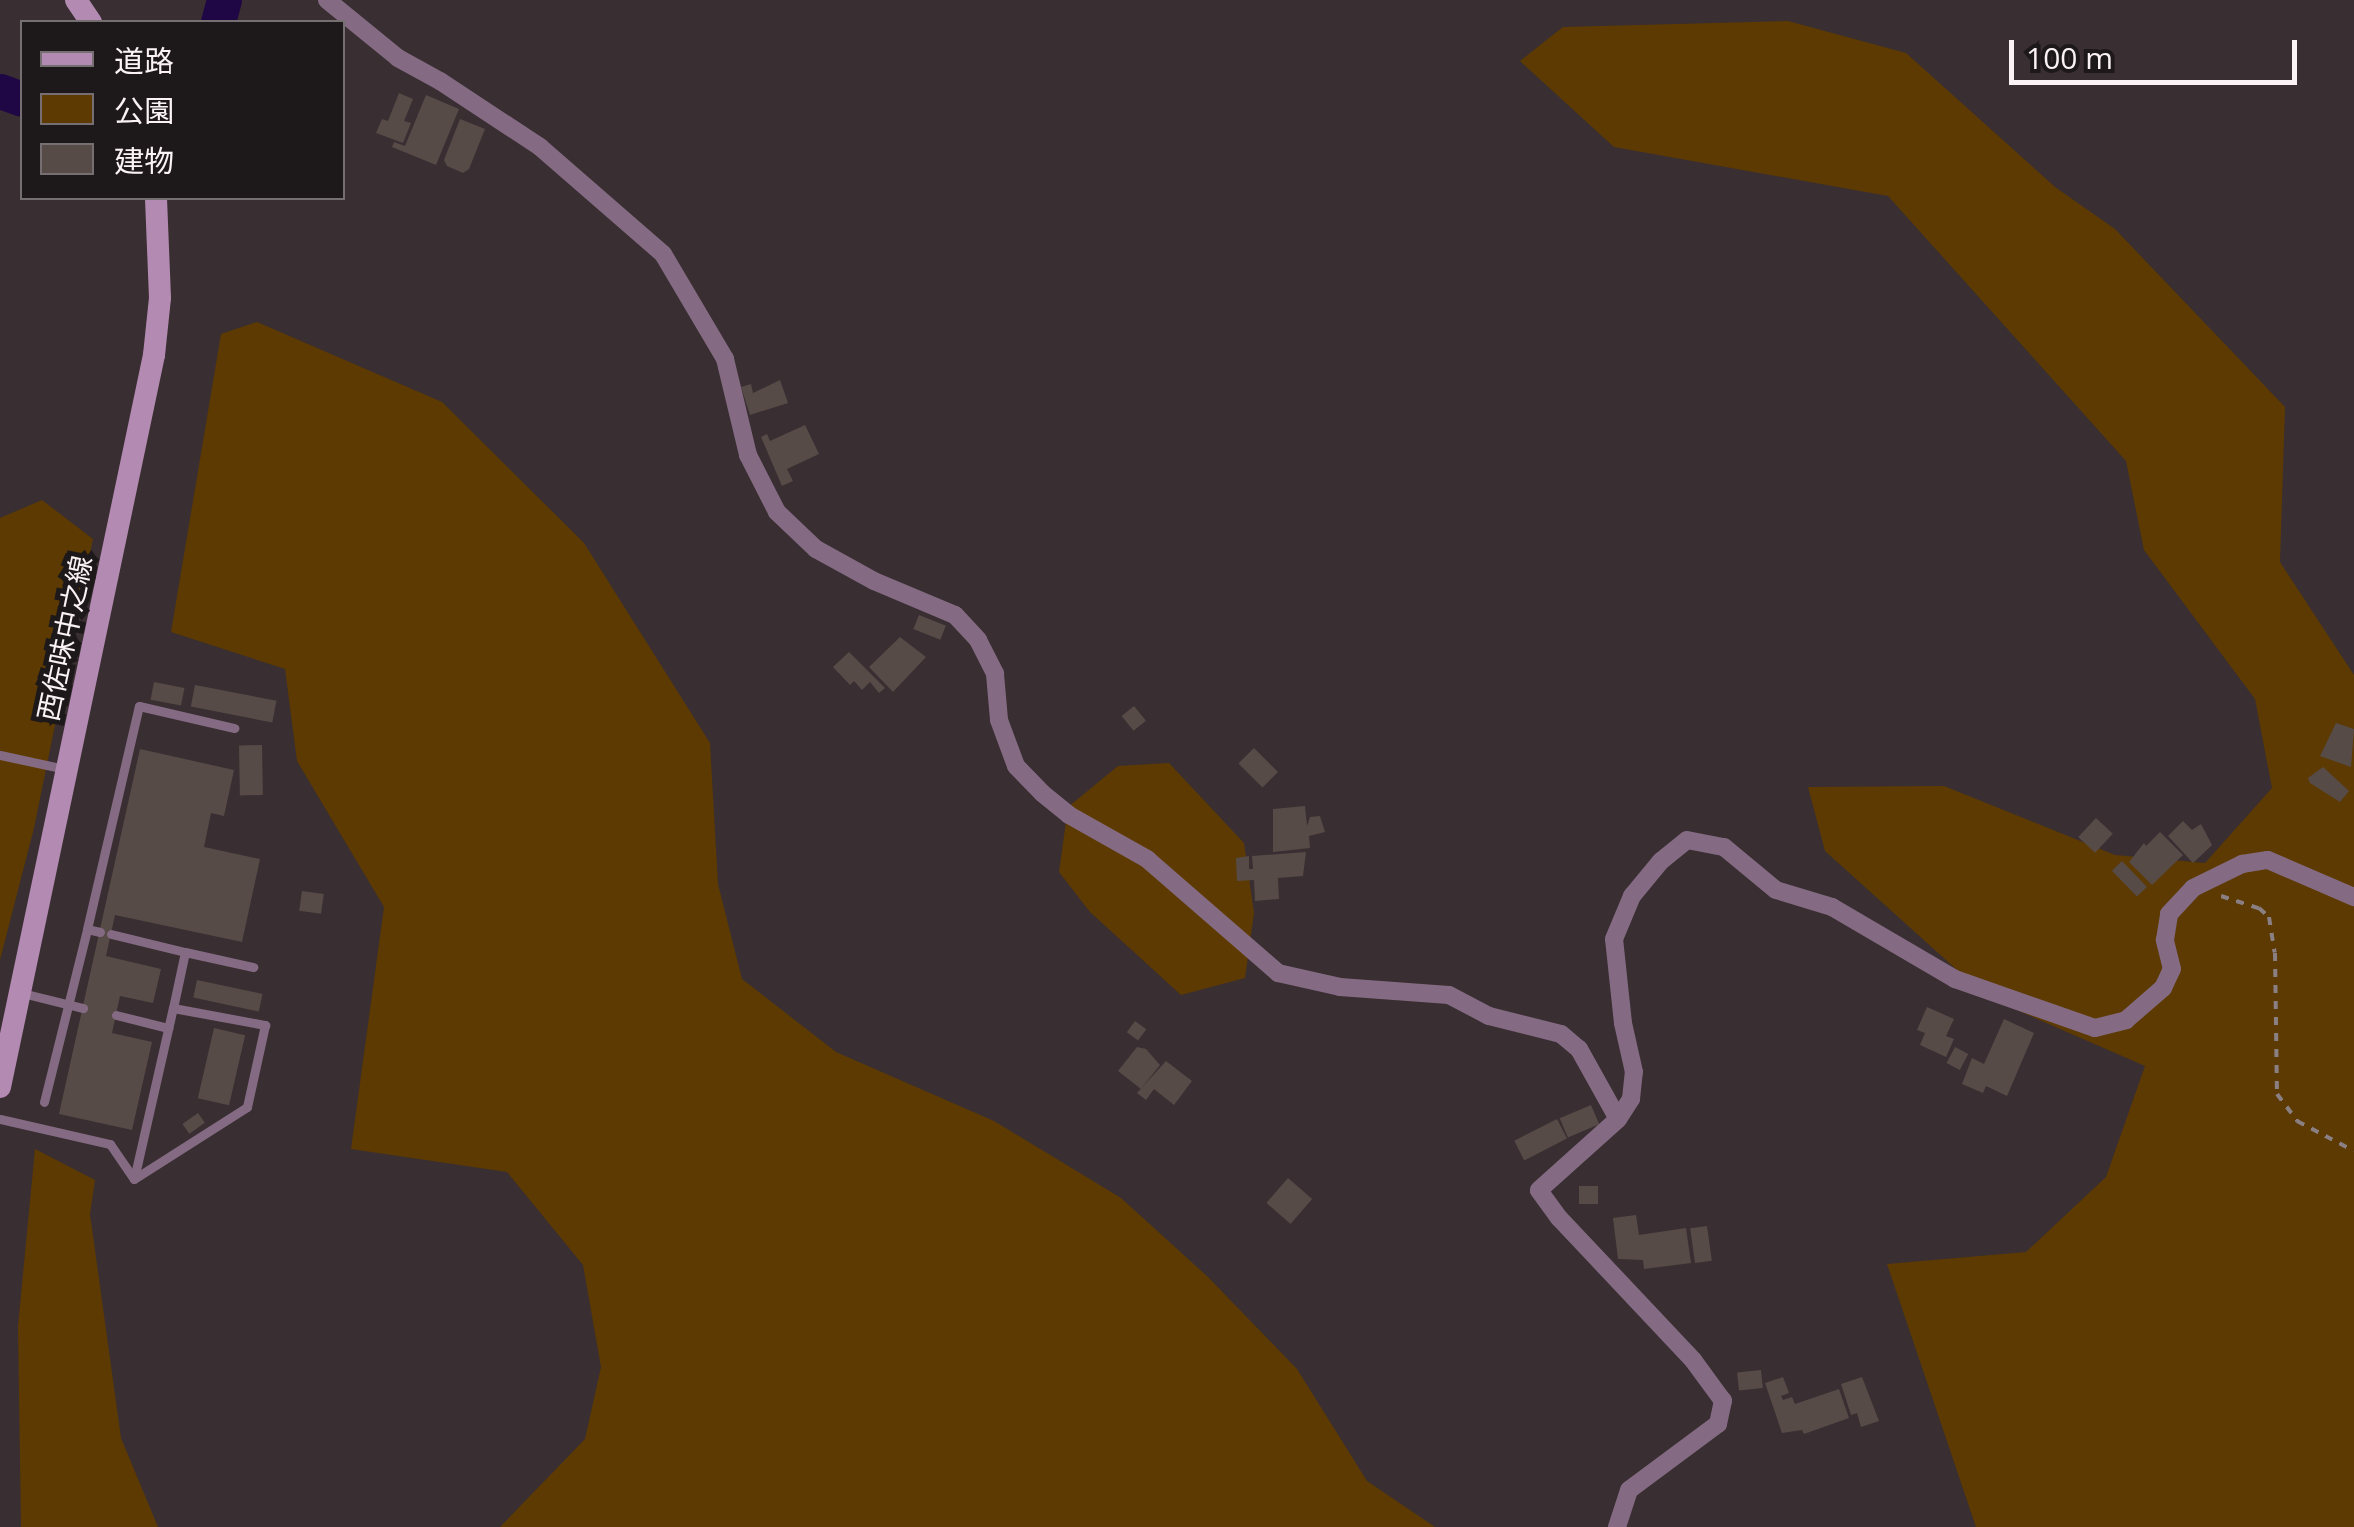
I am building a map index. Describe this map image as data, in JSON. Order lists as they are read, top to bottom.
{
  "streets": {
    "main road": ["西佐味中之線"]
  },
  "legend": ["道路", "公園", "建物"],
  "scale_bar": "100 m"
}
